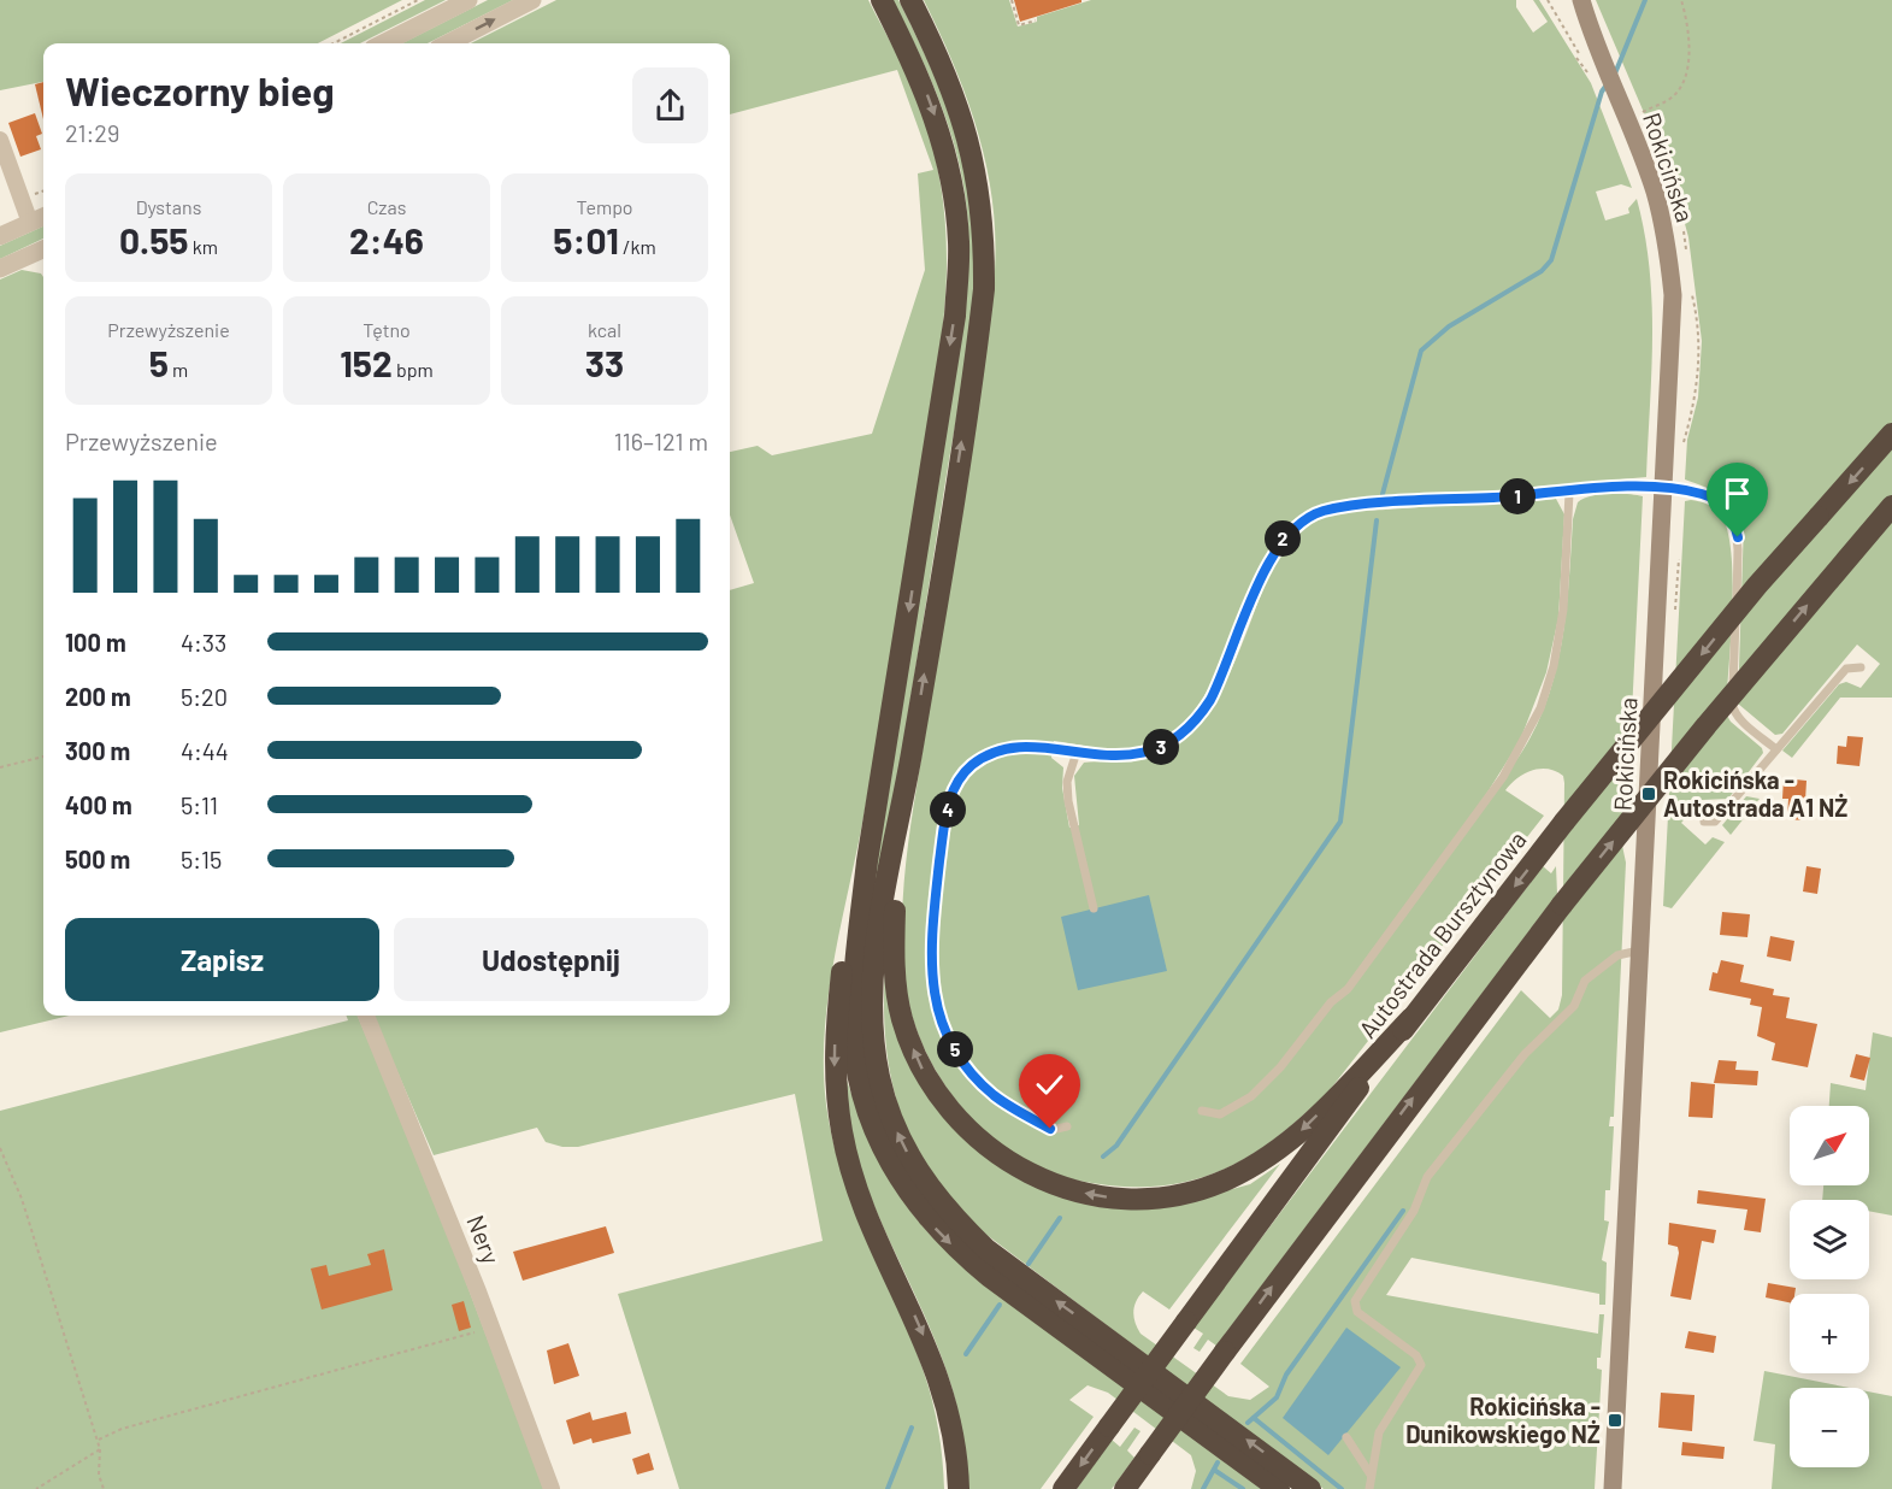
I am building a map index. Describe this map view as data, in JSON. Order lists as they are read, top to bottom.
{
  "streets": {
    "highway": ["Autostrada Bursztynowa"],
    "main road": ["Rokicińska"],
    "street": ["Nery"]
  },
  "places": {
    "transit": ["Rokicińska - Autostrada A1 NŻ", "Rokicińska - Dunikowskiego NŻ"]
  },
  "north": "top right",
  "page": {
    "heading": ["Wieczorny bieg", "21:29"],
    "stats": [
      ["Dystans", "0.55 km"],
      ["Czas", "2:46"],
      ["Tempo", "5:01 /km"],
      ["Przewyższenie", "5 m"],
      ["Tętno", "152 bpm"],
      ["kcal", "33"]
    ],
    "chart": ["Przewyższenie", "116–121 m"],
    "pins": [
      "1",
      "2",
      "3",
      "4",
      "5"
    ],
    "list": [
      {
        "name": "100 m",
        "note": "4:33"
      },
      {
        "name": "200 m",
        "note": "5:20"
      },
      {
        "name": "300 m",
        "note": "4:44"
      },
      {
        "name": "400 m",
        "note": "5:11"
      },
      {
        "name": "500 m",
        "note": "5:15"
      }
    ],
    "buttons": ["Zapisz", "Udostępnij"],
    "map_buttons": ["+", "−"]
  }
}
